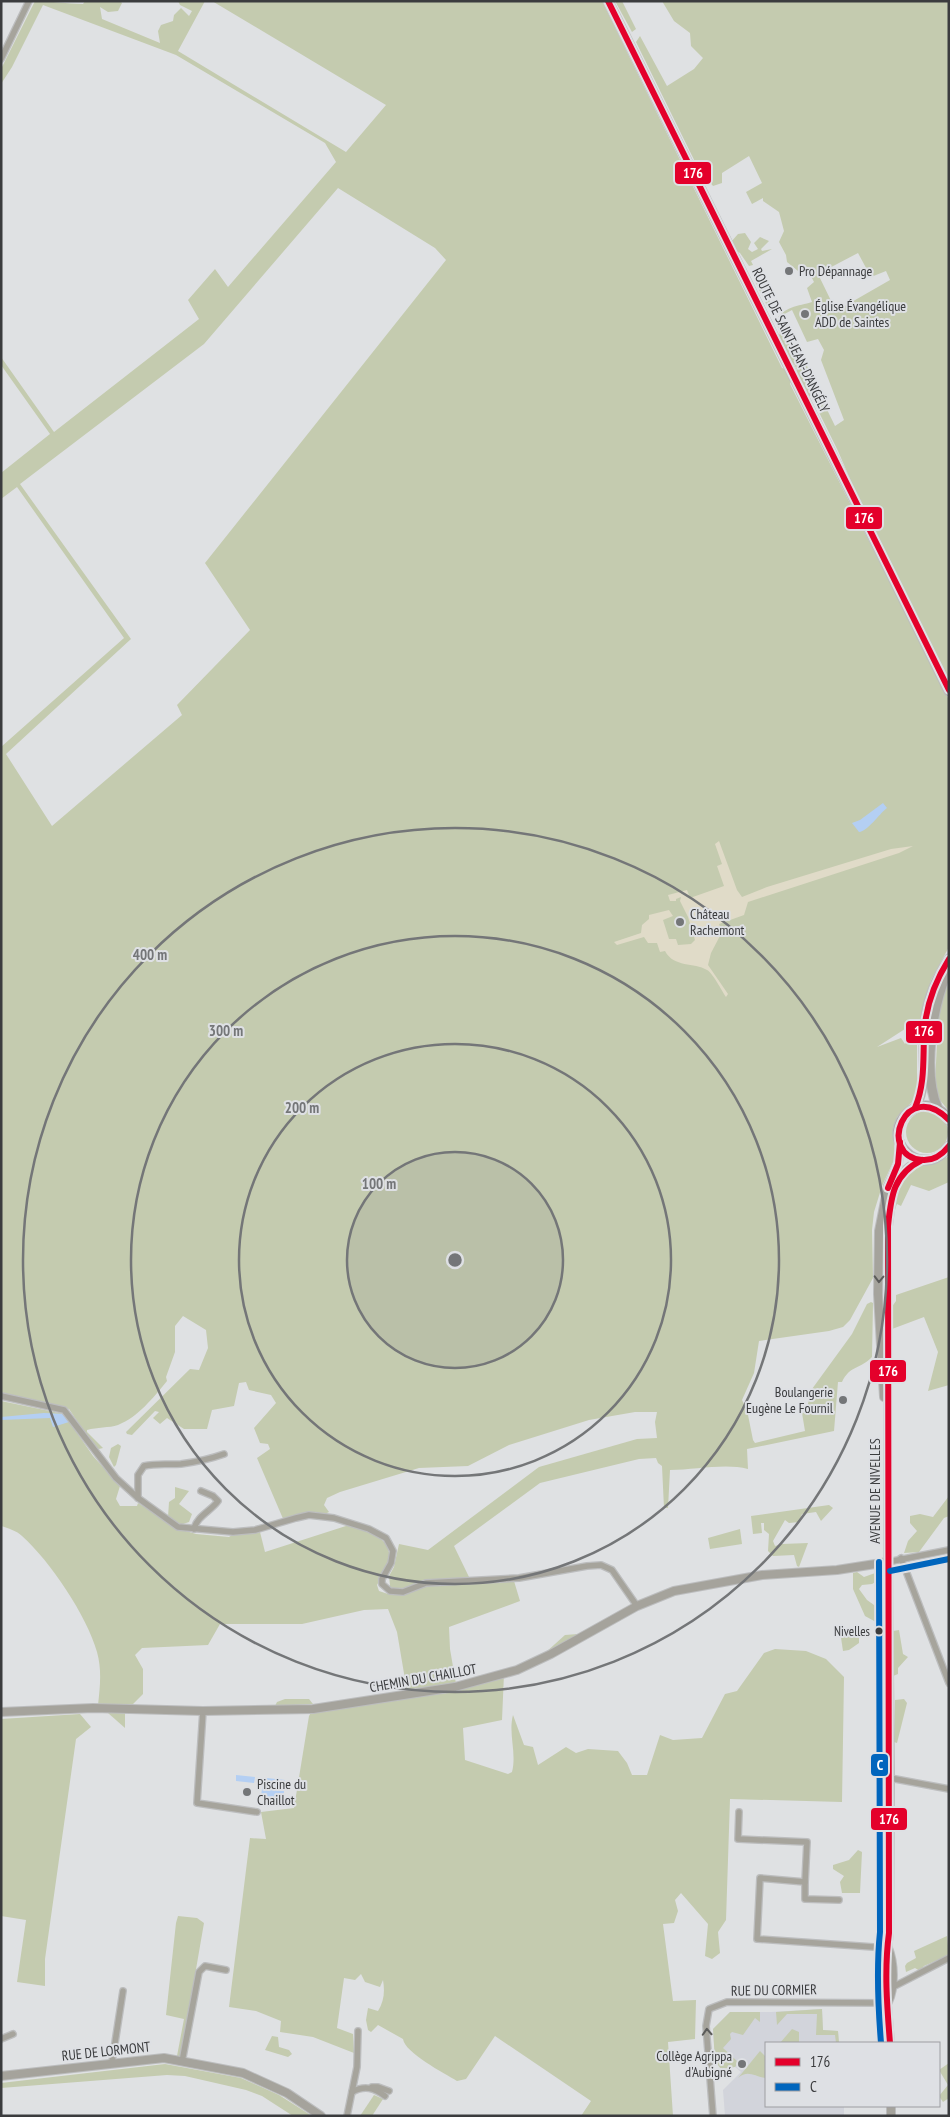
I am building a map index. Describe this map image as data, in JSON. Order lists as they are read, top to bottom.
{
  "streets": {
    "main road": [
      "ROUTE DE SAINT-JEAN-D'ANGÉLY",
      "AVENUE DE NIVELLES",
      "CHEMIN DU CHAILLOT",
      "RUE DE LORMONT"
    ],
    "street": ["RUE DU CORMIER"]
  },
  "crossings": [
    ["AVENUE DE NIVELLES", "CHEMIN DU CHAILLOT"],
    ["AVENUE DE NIVELLES", "RUE DU CORMIER"]
  ],
  "places": [
    "Pro Dépannage",
    "Église Évangélique ADD de Saintes",
    "Château Rachemont",
    "Boulangerie Eugène Le Fournil",
    "Nivelles",
    "Piscine du Chaillot",
    "Collège Agrippa d'Aubigné"
  ],
  "lines": ["transit line 176", "transit line C"],
  "legend": ["176", "C"],
  "rings": [
    "400 m",
    "300 m",
    "200 m",
    "100 m"
  ]
}
